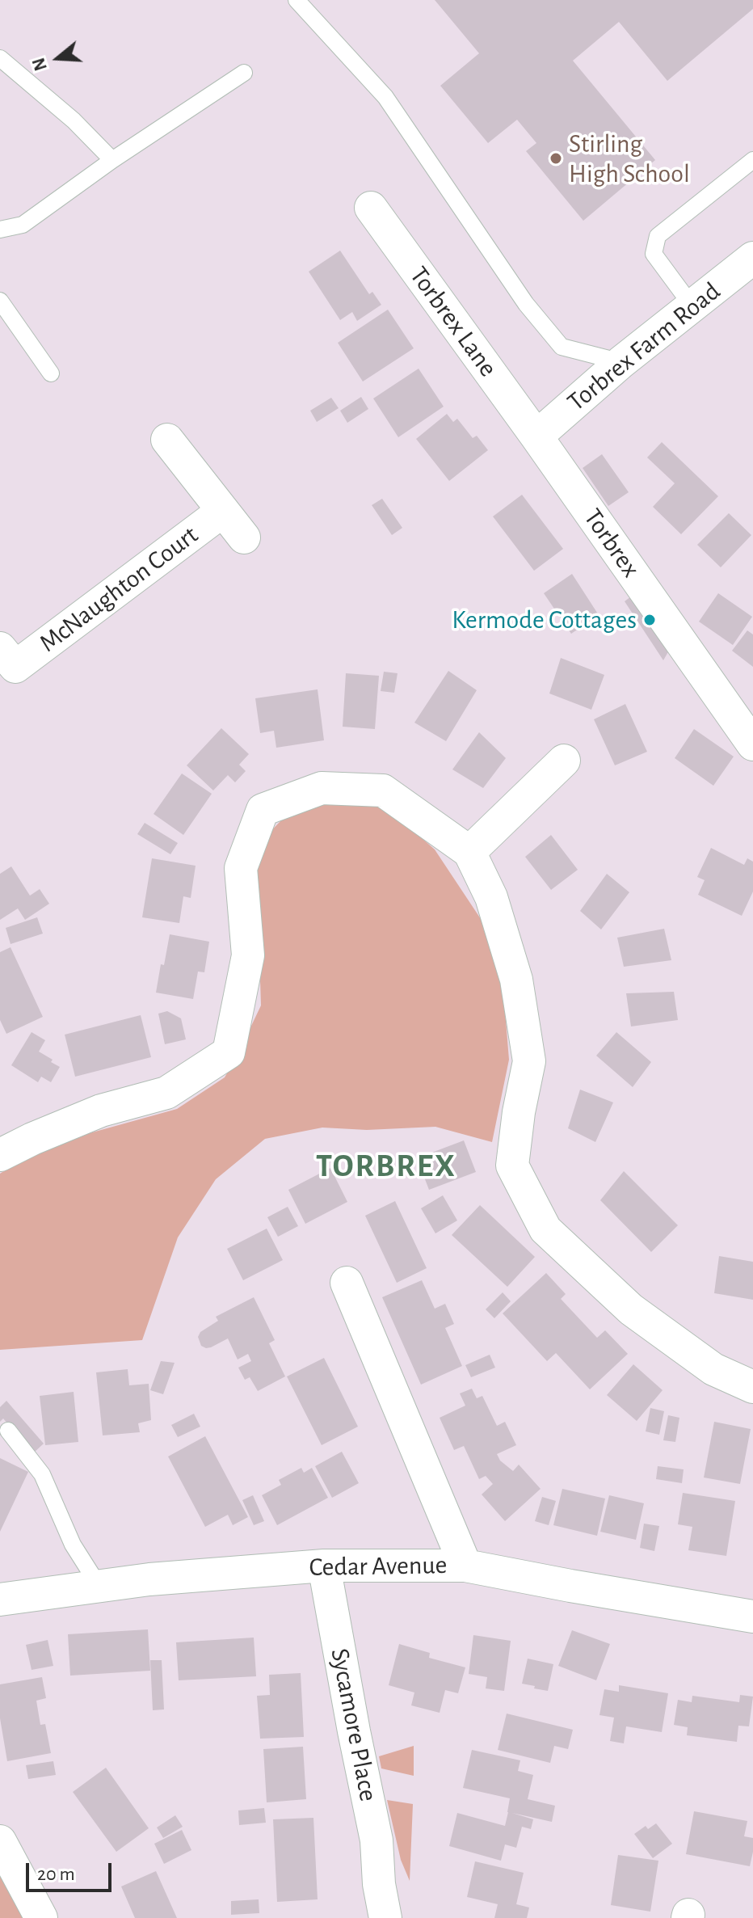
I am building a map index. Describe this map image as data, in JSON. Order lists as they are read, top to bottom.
{
  "streets": {
    "street": [
      "Torbrex Lane",
      "Torbrex Farm Road",
      "Torbrex",
      "McNaughton Court",
      "Cedar Avenue",
      "Sycamore Place"
    ]
  },
  "crossings": [
    ["Torbrex Lane", "Torbrex Farm Road"],
    ["Torbrex Lane", "Torbrex"],
    ["Torbrex Farm Road", "Torbrex"],
    ["Cedar Avenue", "Sycamore Place"]
  ],
  "districts": ["TORBREX"],
  "places": ["Stirling High School", "Kermode Cottages"],
  "scale_bar": "20 m",
  "north": "left"
}
